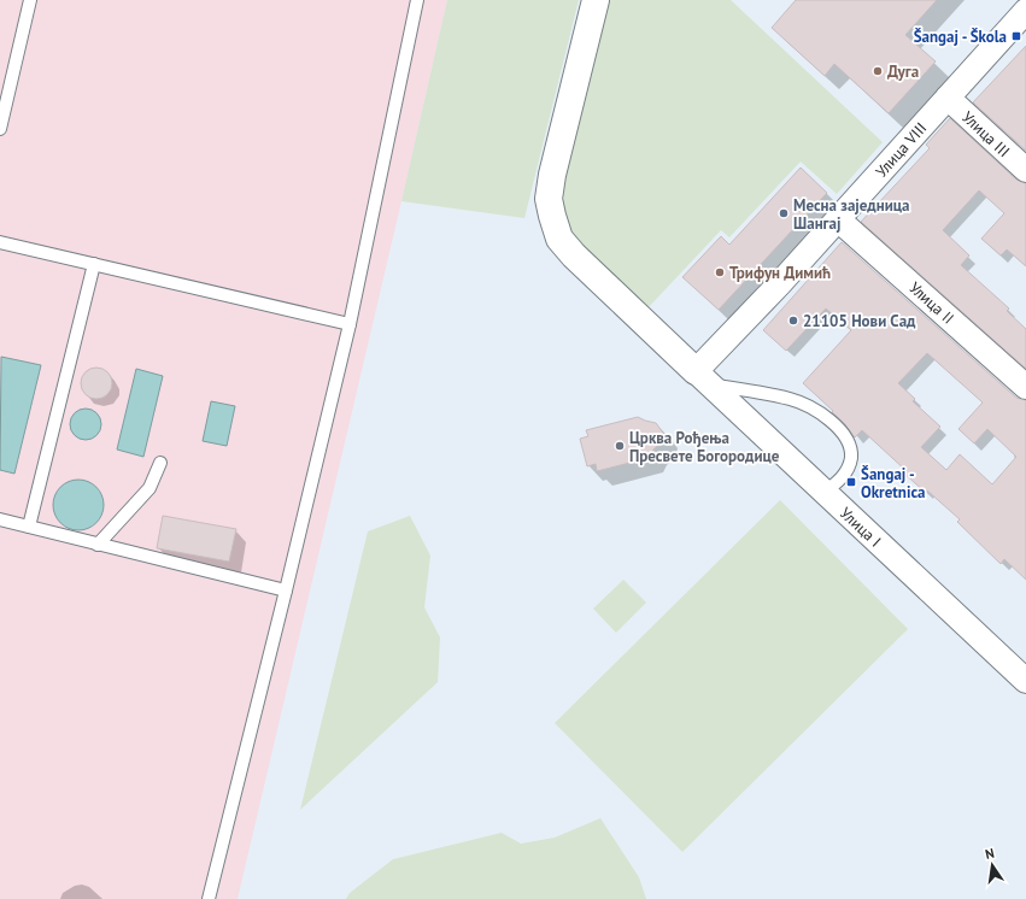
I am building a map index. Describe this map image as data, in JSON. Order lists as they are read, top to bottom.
{
  "streets": {
    "street": [
      "Улица III",
      "Улица VIII",
      "Улица II",
      "Улица I"
    ]
  },
  "crossings": [
    ["Улица III", "Улица VIII"],
    ["Улица VIII", "Улица II"],
    ["Улица VIII", "Улица I"]
  ],
  "places": {
    "transit": ["Šangaj - Škola", "Šangaj - Okretnica"],
    "other": [
      "Дуга",
      "Месна заједница Шангај",
      "Трифун Димић",
      "21105 Нови Сад",
      "Црква Рођења Пресвете Богородице"
    ]
  },
  "north": "top"
}
